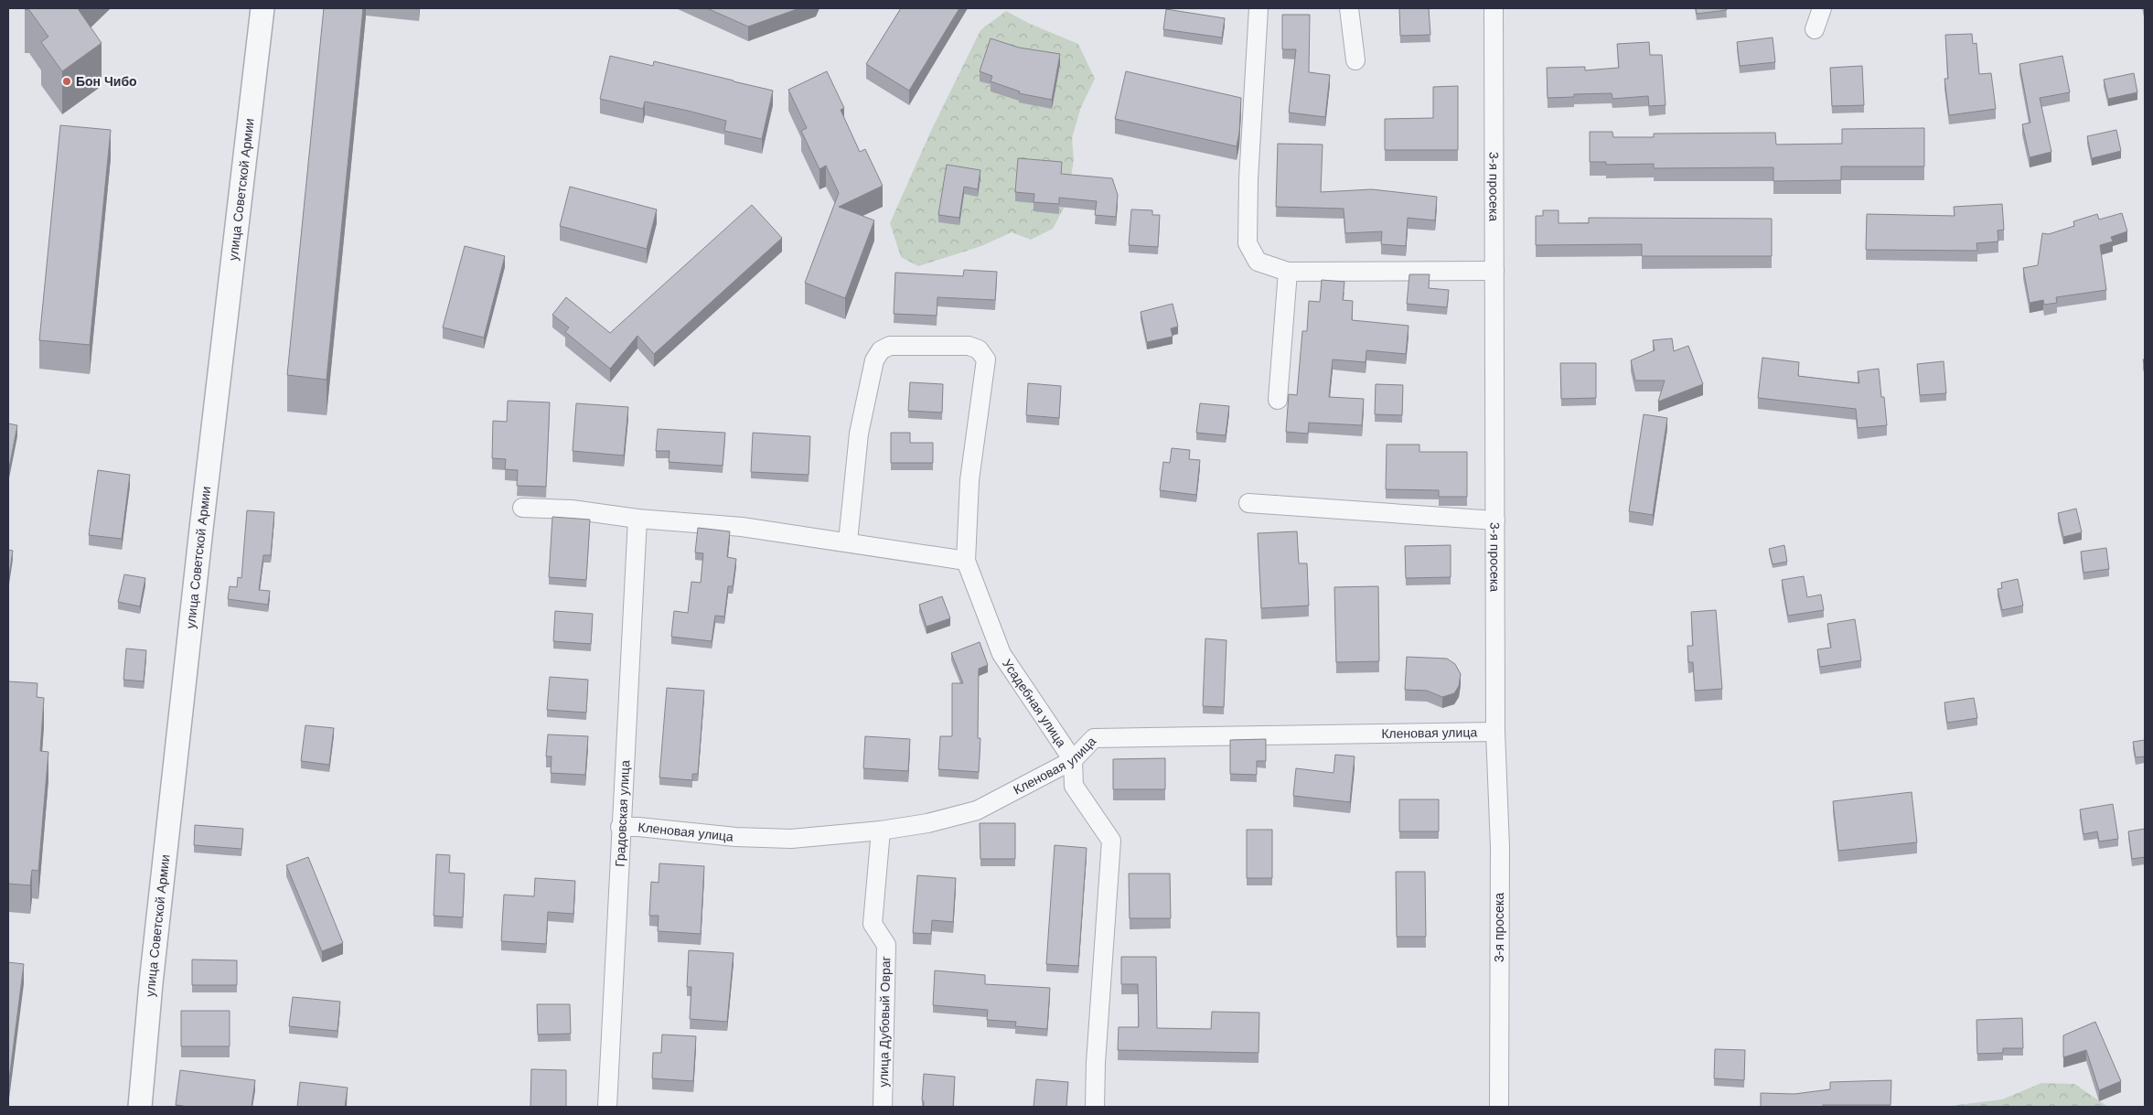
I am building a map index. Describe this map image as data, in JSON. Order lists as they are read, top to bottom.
{
  "streets": {
    "street": [
      "3-я просека",
      "улица Советской Армии",
      "Усадебная улица",
      "Кленовая улица",
      "Градовская улица",
      "улица Дубовый Овраг"
    ]
  },
  "crossings": [
    ["3-я просека", "Кленовая улица"],
    ["Усадебная улица", "Кленовая улица"],
    ["Кленовая улица", "Градовская улица"],
    ["Кленовая улица", "улица Дубовый Овраг"]
  ],
  "places": ["Бон Чибо"]
}
